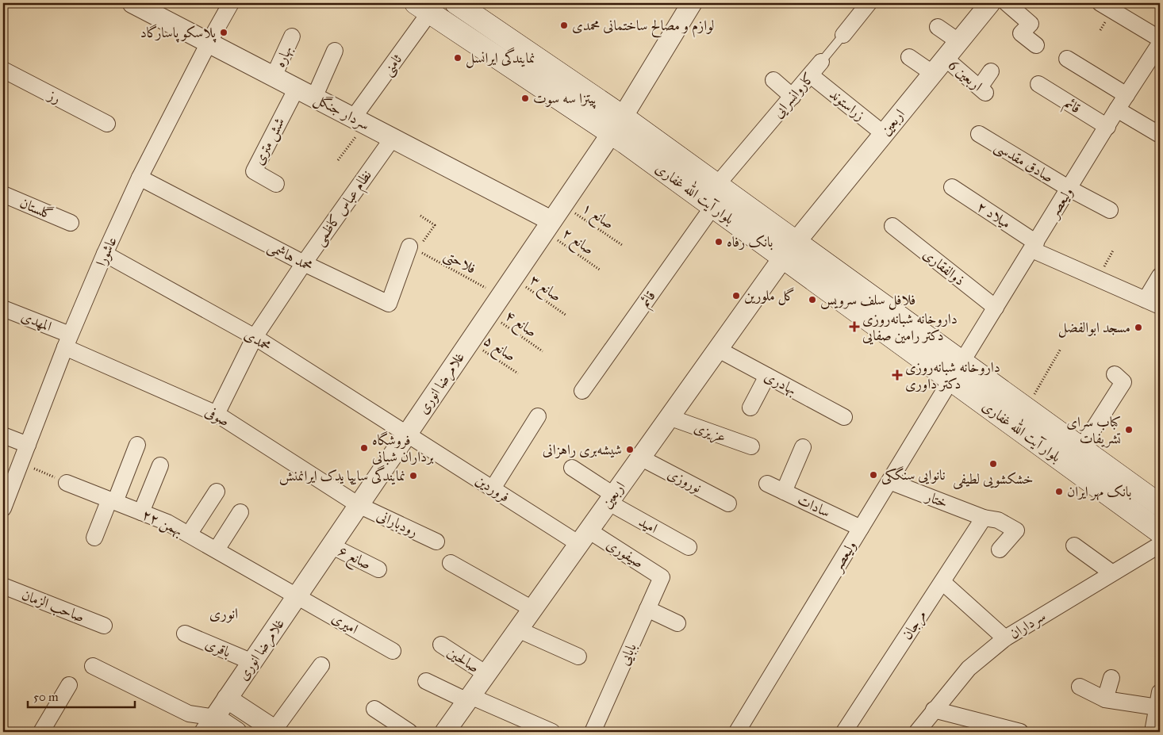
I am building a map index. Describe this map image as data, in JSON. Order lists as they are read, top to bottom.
{
  "streets": {
    "main road": ["بلوار آیت الله غفاری"],
    "street": [
      "بهاره",
      "ثامنی",
      "اربعین 6",
      "کاروانسرایی",
      "رز",
      "زراستوند",
      "قائم",
      "سردار جنگل",
      "اربعین",
      "شش متری",
      "صادق مقدسی",
      "ولیعصر",
      "نظام عباس کاظمی",
      "گلستان",
      "میلاد ۲",
      "عاشورا",
      "محمد هاشمی",
      "ذوالفقاری",
      "المهدی",
      "محمدی",
      "غلامرضا انوری",
      "بهادری",
      "صوفی",
      "عزیزی",
      "نوروزی",
      "فروردین",
      "ختار",
      "سادات",
      "۲۲ بهمن",
      "رودبارانی",
      "امید",
      "صیفوری",
      "صانع ۶",
      "صاحب الزمان",
      "امیری",
      "مرجان",
      "سرداران",
      "باقری",
      "بابایی",
      "صالحین"
    ],
    "path": [
      "صانع ۱",
      "صانع ۲",
      "فلاحتی",
      "صانع ۳",
      "صانع ۴",
      "صانع ۵"
    ]
  },
  "crossings": [
    ["بهاره", "سردار جنگل"],
    ["ثامنی", "سردار جنگل"],
    ["ثامنی", "بلوار آیت الله غفاری"],
    ["اربعین 6", "اربعین"],
    ["کاروانسرایی", "زراستوند"],
    ["کاروانسرایی", "بلوار آیت الله غفاری"],
    ["زراستوند", "اربعین"],
    ["قائم", "بلوار آیت الله غفاری"],
    ["قائم", "ولیعصر"],
    ["سردار جنگل", "شش متری"],
    ["سردار جنگل", "نظام عباس کاظمی"],
    ["سردار جنگل", "صانع ۲"],
    ["سردار جنگل", "عاشورا"],
    ["سردار جنگل", "غلامرضا انوری"],
    ["اربعین", "بلوار آیت الله غفاری"],
    ["اربعین", "بهادری"],
    ["اربعین", "عزیزی"],
    ["اربعین", "نوروزی"],
    ["اربعین", "فروردین"],
    ["اربعین", "امید"],
    ["اربعین", "صیفوری"],
    ["اربعین", "صالحین"],
    ["صادق مقدسی", "ولیعصر"],
    ["بلوار آیت الله غفاری", "ولیعصر"],
    ["بلوار آیت الله غفاری", "غلامرضا انوری"],
    ["ولیعصر", "میلاد ۲"],
    ["ولیعصر", "ذوالفقاری"],
    ["ولیعصر", "ختار"],
    ["ولیعصر", "سادات"],
    ["نظام عباس کاظمی", "محمد هاشمی"],
    ["نظام عباس کاظمی", "محمدی"],
    ["نظام عباس کاظمی", "صوفی"],
    ["صانع ۱", "غلامرضا انوری"],
    ["صانع ۲", "غلامرضا انوری"],
    ["عاشورا", "محمد هاشمی"],
    ["عاشورا", "المهدی"],
    ["عاشورا", "محمدی"],
    ["عاشورا", "صوفی"],
    ["محمد هاشمی", "فلاحتی"],
    ["فلاحتی", "غلامرضا انوری"],
    ["صانع ۳", "غلامرضا انوری"],
    ["المهدی", "صوفی"],
    ["صانع ۴", "غلامرضا انوری"],
    ["محمدی", "غلامرضا انوری"],
    ["محمدی", "فروردین"],
    ["صانع ۵", "غلامرضا انوری"],
    ["غلامرضا انوری", "صوفی"],
    ["غلامرضا انوری", "فروردین"],
    ["غلامرضا انوری", "۲۲ بهمن"],
    ["غلامرضا انوری", "رودبارانی"],
    ["غلامرضا انوری", "صانع ۶"],
    ["غلامرضا انوری", "امیری"],
    ["غلامرضا انوری", "باقری"],
    ["صوفی", "رودبارانی"],
    ["فروردین", "صیفوری"],
    ["ختار", "مرجان"],
    ["۲۲ بهمن", "امیری"],
    ["صیفوری", "بابایی"]
  ],
  "districts": ["انوری"],
  "places": {
    "other": [
      "لوازم و مصالح ساختمانی محمدی",
      "پلاسکو پاسارگاد",
      "نمایندگی ایرانسل",
      "پیتزا سه سوت",
      "بانک رفاه",
      "گل ملورین",
      "فلافل سلف سرویس",
      "مسجد ابوالفضل",
      "کباب سرای تشریفات",
      "فروشگاه برداران شبانی",
      "شیشه‌بری راهزانی",
      "خشکشویی لطیفی",
      "نانوایی سنگکی",
      "نمایندگی سایپا یدک ایرانمنش",
      "بانک مهر ایران"
    ],
    "health": ["داروخانه شبانه‌روزی دکتر رامین صفایی", "داروخانه شبانه‌روزی دکتر داوری"]
  },
  "scale_bar": "50 m"
}
